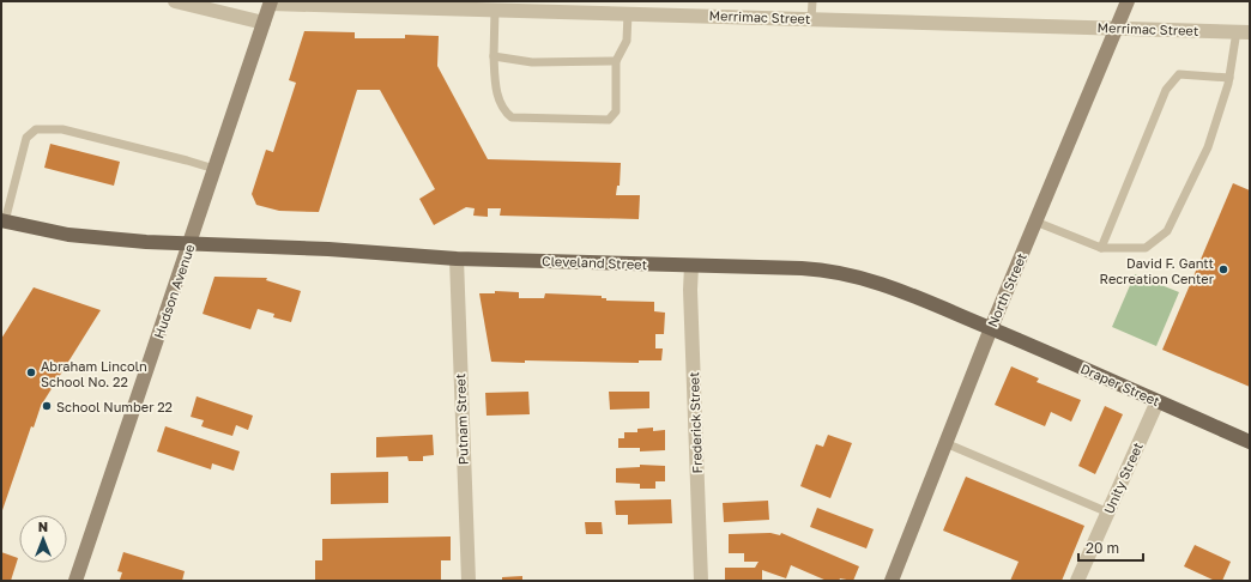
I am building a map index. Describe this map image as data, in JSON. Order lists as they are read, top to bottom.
{
  "streets": {
    "main road": ["Cleveland Street", "Draper Street"],
    "street": [
      "Merrimac Street",
      "North Street",
      "Hudson Avenue",
      "Putnam Street",
      "Frederick Street",
      "Unity Street"
    ]
  },
  "crossings": [
    ["Merrimac Street", "North Street"],
    ["Merrimac Street", "Hudson Avenue"],
    ["Cleveland Street", "North Street"],
    ["Cleveland Street", "Hudson Avenue"],
    ["Cleveland Street", "Draper Street"],
    ["Cleveland Street", "Putnam Street"],
    ["Cleveland Street", "Frederick Street"],
    ["North Street", "Draper Street"],
    ["Draper Street", "Unity Street"]
  ],
  "places": ["David F. Gantt Recreation Center", "Abraham Lincoln School No. 22", "School Number 22"],
  "scale_bar": "20 m",
  "north": "top"
}
